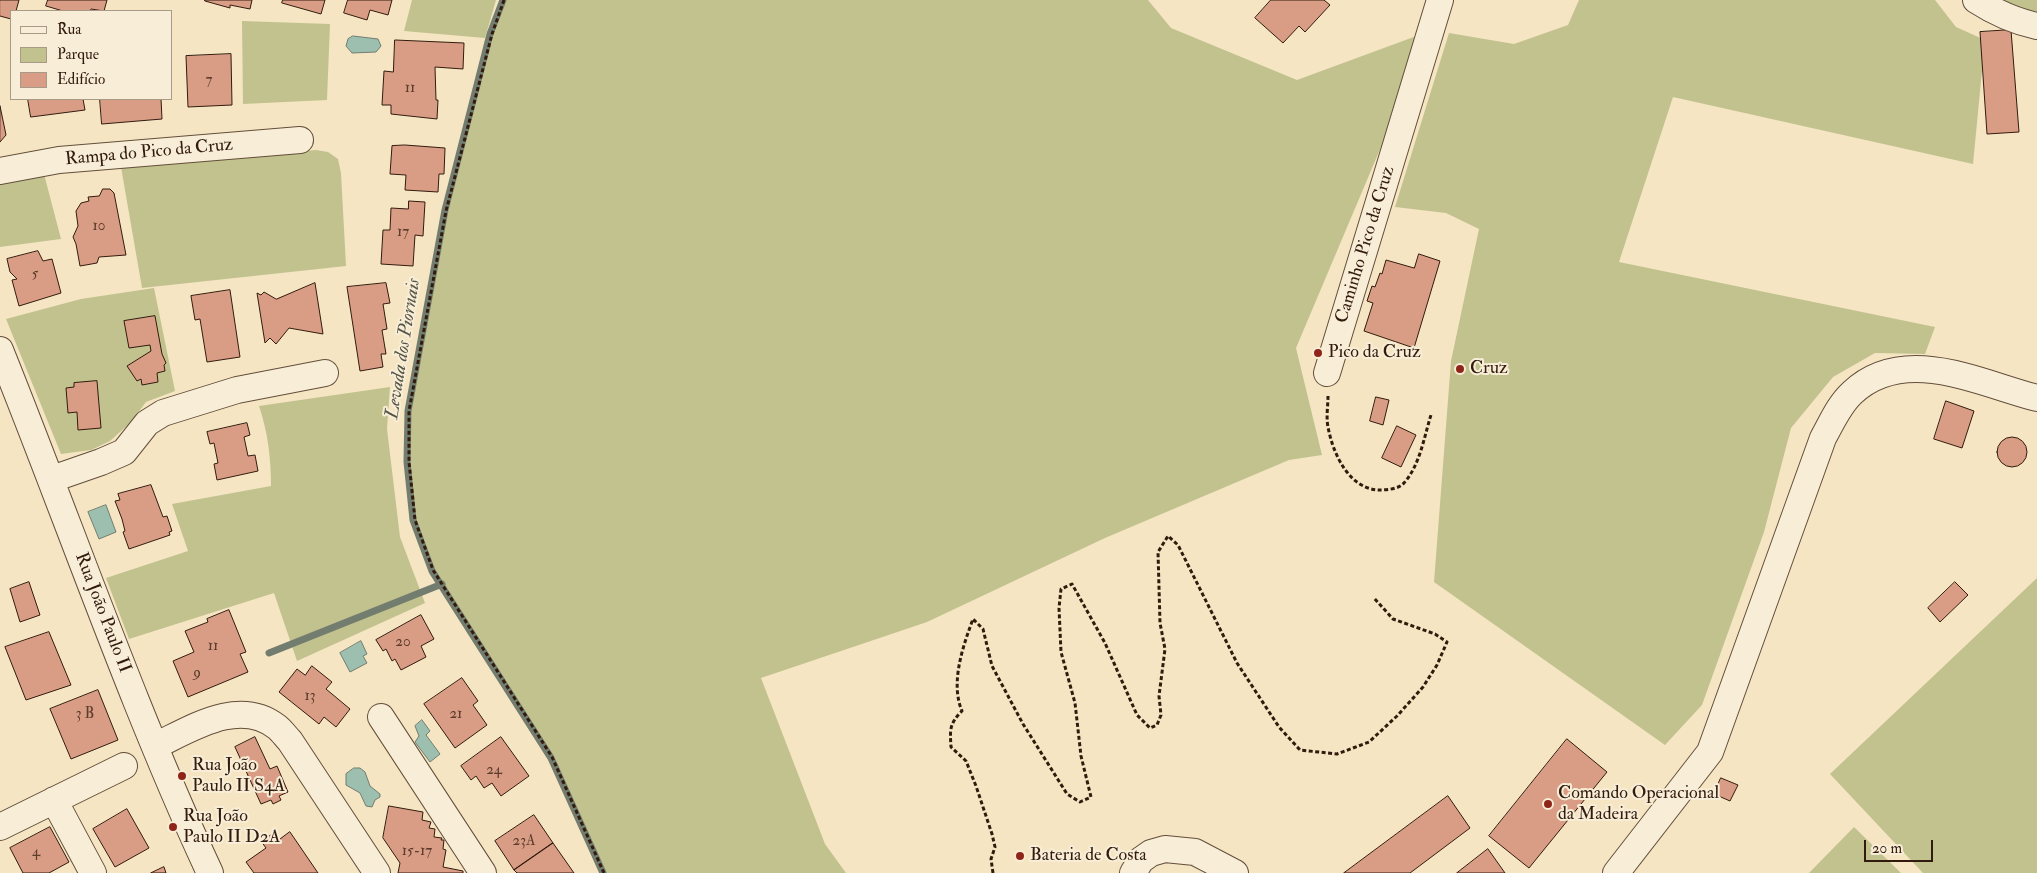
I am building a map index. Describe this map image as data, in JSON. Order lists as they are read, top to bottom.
{
  "streets": {
    "street": ["Rampa do Pico da Cruz", "Caminho Pico da Cruz", "Rua João Paulo II"]
  },
  "water": ["Levada dos Piornais"],
  "places": [
    "Pico da Cruz",
    "Cruz",
    "Rua João Paulo II S4A",
    "Comando Operacional da Madeira",
    "Rua João Paulo II D2A",
    "Bateria de Costa"
  ],
  "house_numbers": [
    "7",
    "11",
    "10",
    "17",
    "5",
    "20",
    "11",
    "9",
    "13",
    "3 B",
    "21",
    "24",
    "23A",
    "15-17",
    "4"
  ],
  "legend": ["Rua", "Parque", "Edifício"],
  "scale_bar": "20 m"
}
